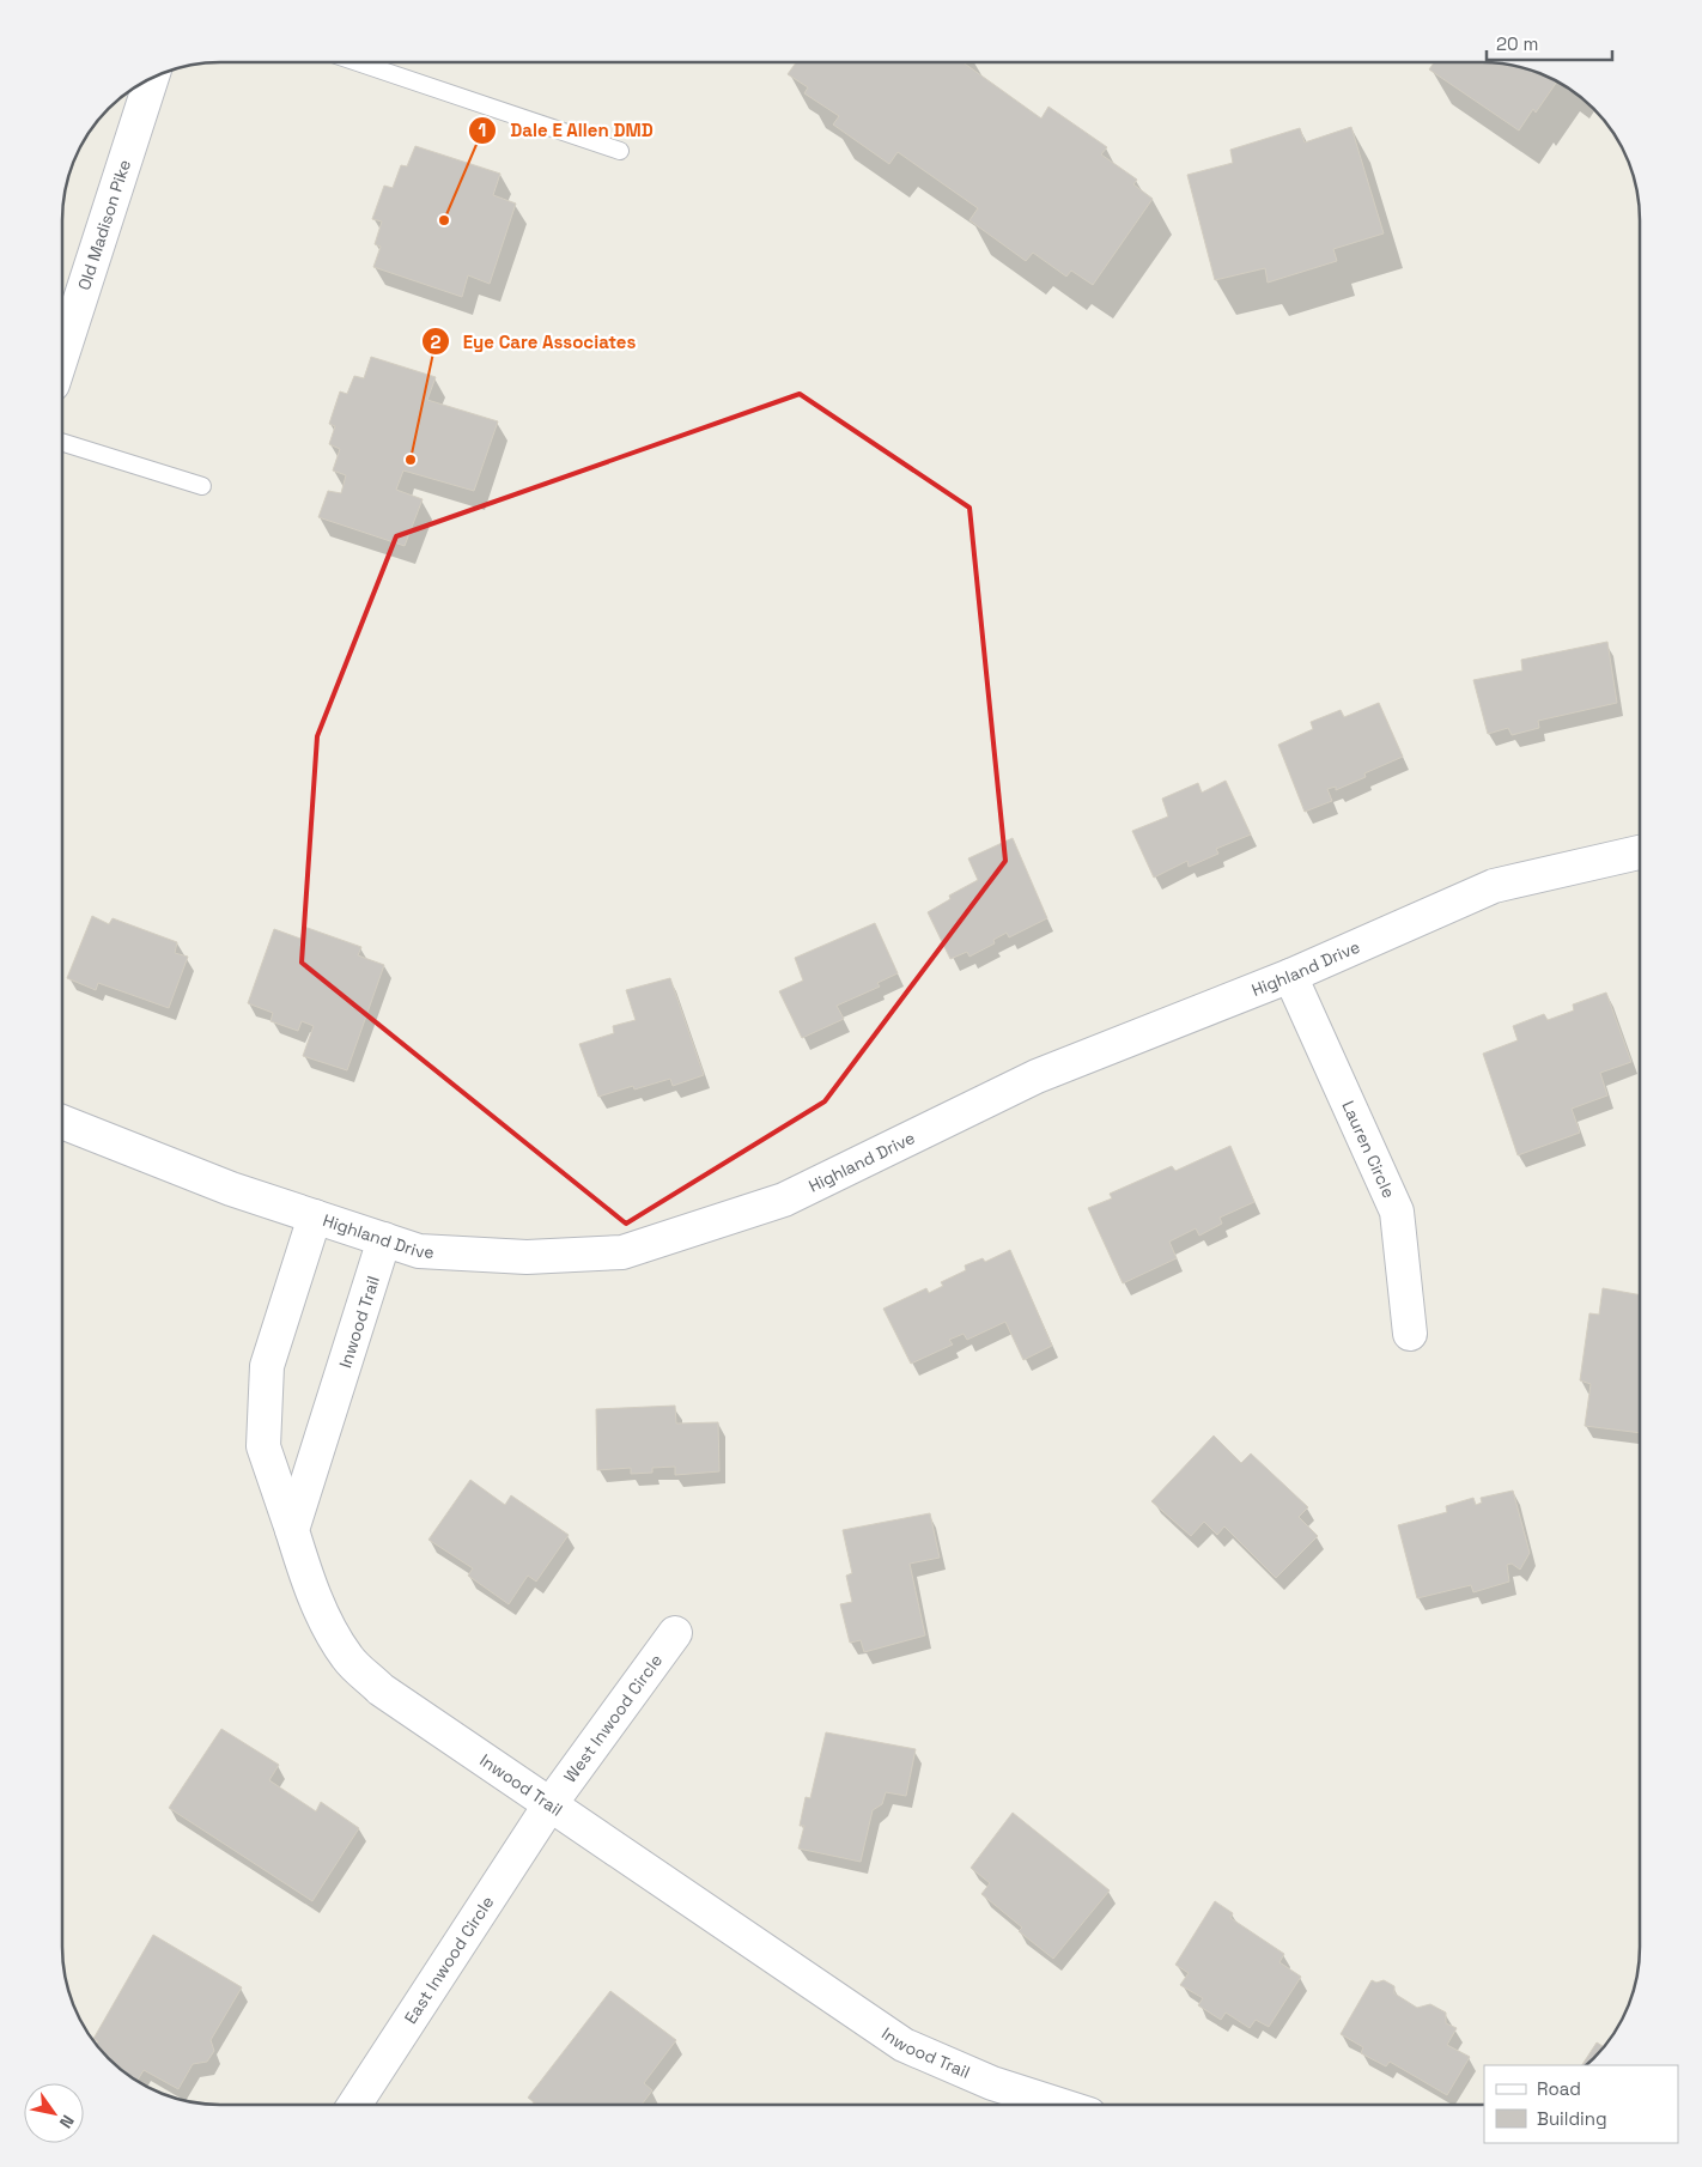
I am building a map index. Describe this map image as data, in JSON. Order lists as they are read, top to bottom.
{
  "streets": {
    "street": [
      "Old Madison Pike",
      "Highland Drive",
      "Lauren Circle",
      "Inwood Trail",
      "West Inwood Circle",
      "East Inwood Circle"
    ]
  },
  "crossings": [
    ["Highland Drive", "Lauren Circle"],
    ["Highland Drive", "Inwood Trail"],
    ["Inwood Trail", "West Inwood Circle"],
    ["Inwood Trail", "East Inwood Circle"],
    ["West Inwood Circle", "East Inwood Circle"]
  ],
  "places": ["Dale E Allen DMD", "Eye Care Associates"],
  "legend": ["Road", "Building"],
  "scale_bar": "20 m",
  "north": "bottom right"
}
